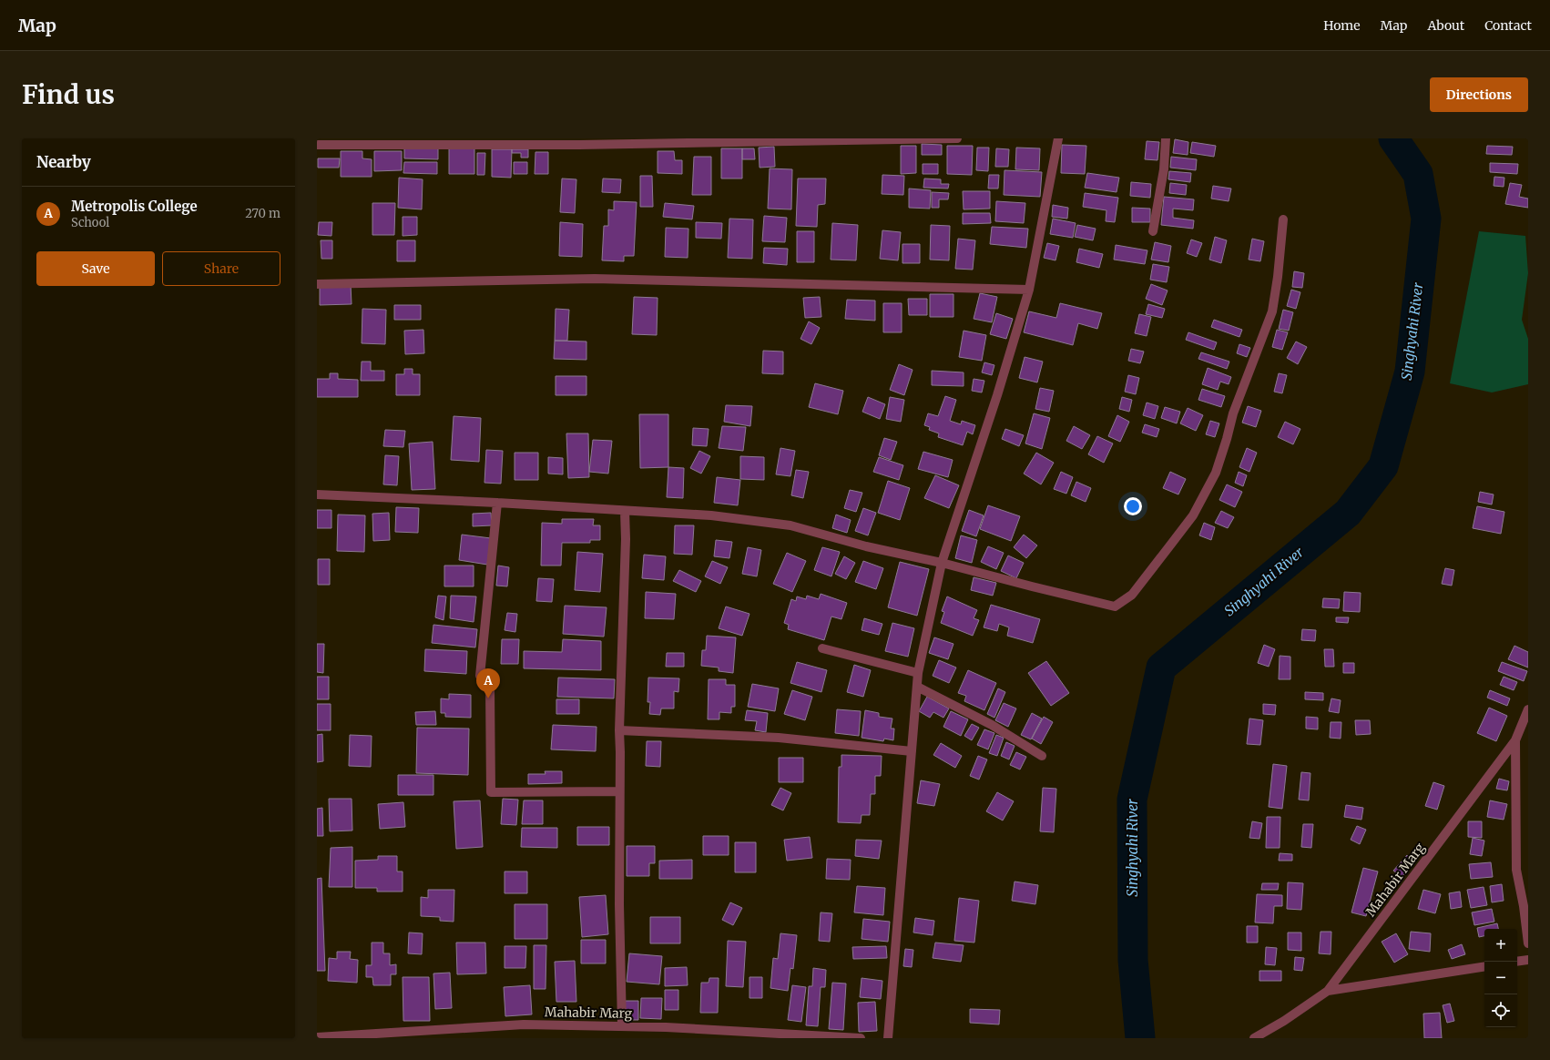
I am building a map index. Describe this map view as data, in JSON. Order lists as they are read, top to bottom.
{
  "streets": {
    "street": ["Mahabir Marg"]
  },
  "water": ["Singhyahi River"],
  "page": {
    "header": "Map",
    "nav": [
      "Home",
      "Map",
      "About",
      "Contact"
    ],
    "buttons": [
      "Directions",
      ["Save", "Share"]
    ],
    "title": "Find us",
    "heading": "Nearby",
    "list": [
      {
        "mark": "A",
        "name": "Metropolis College",
        "note": "School",
        "value": "270 m"
      }
    ],
    "pins": "A",
    "map_buttons": ["+", "−"]
  }
}
